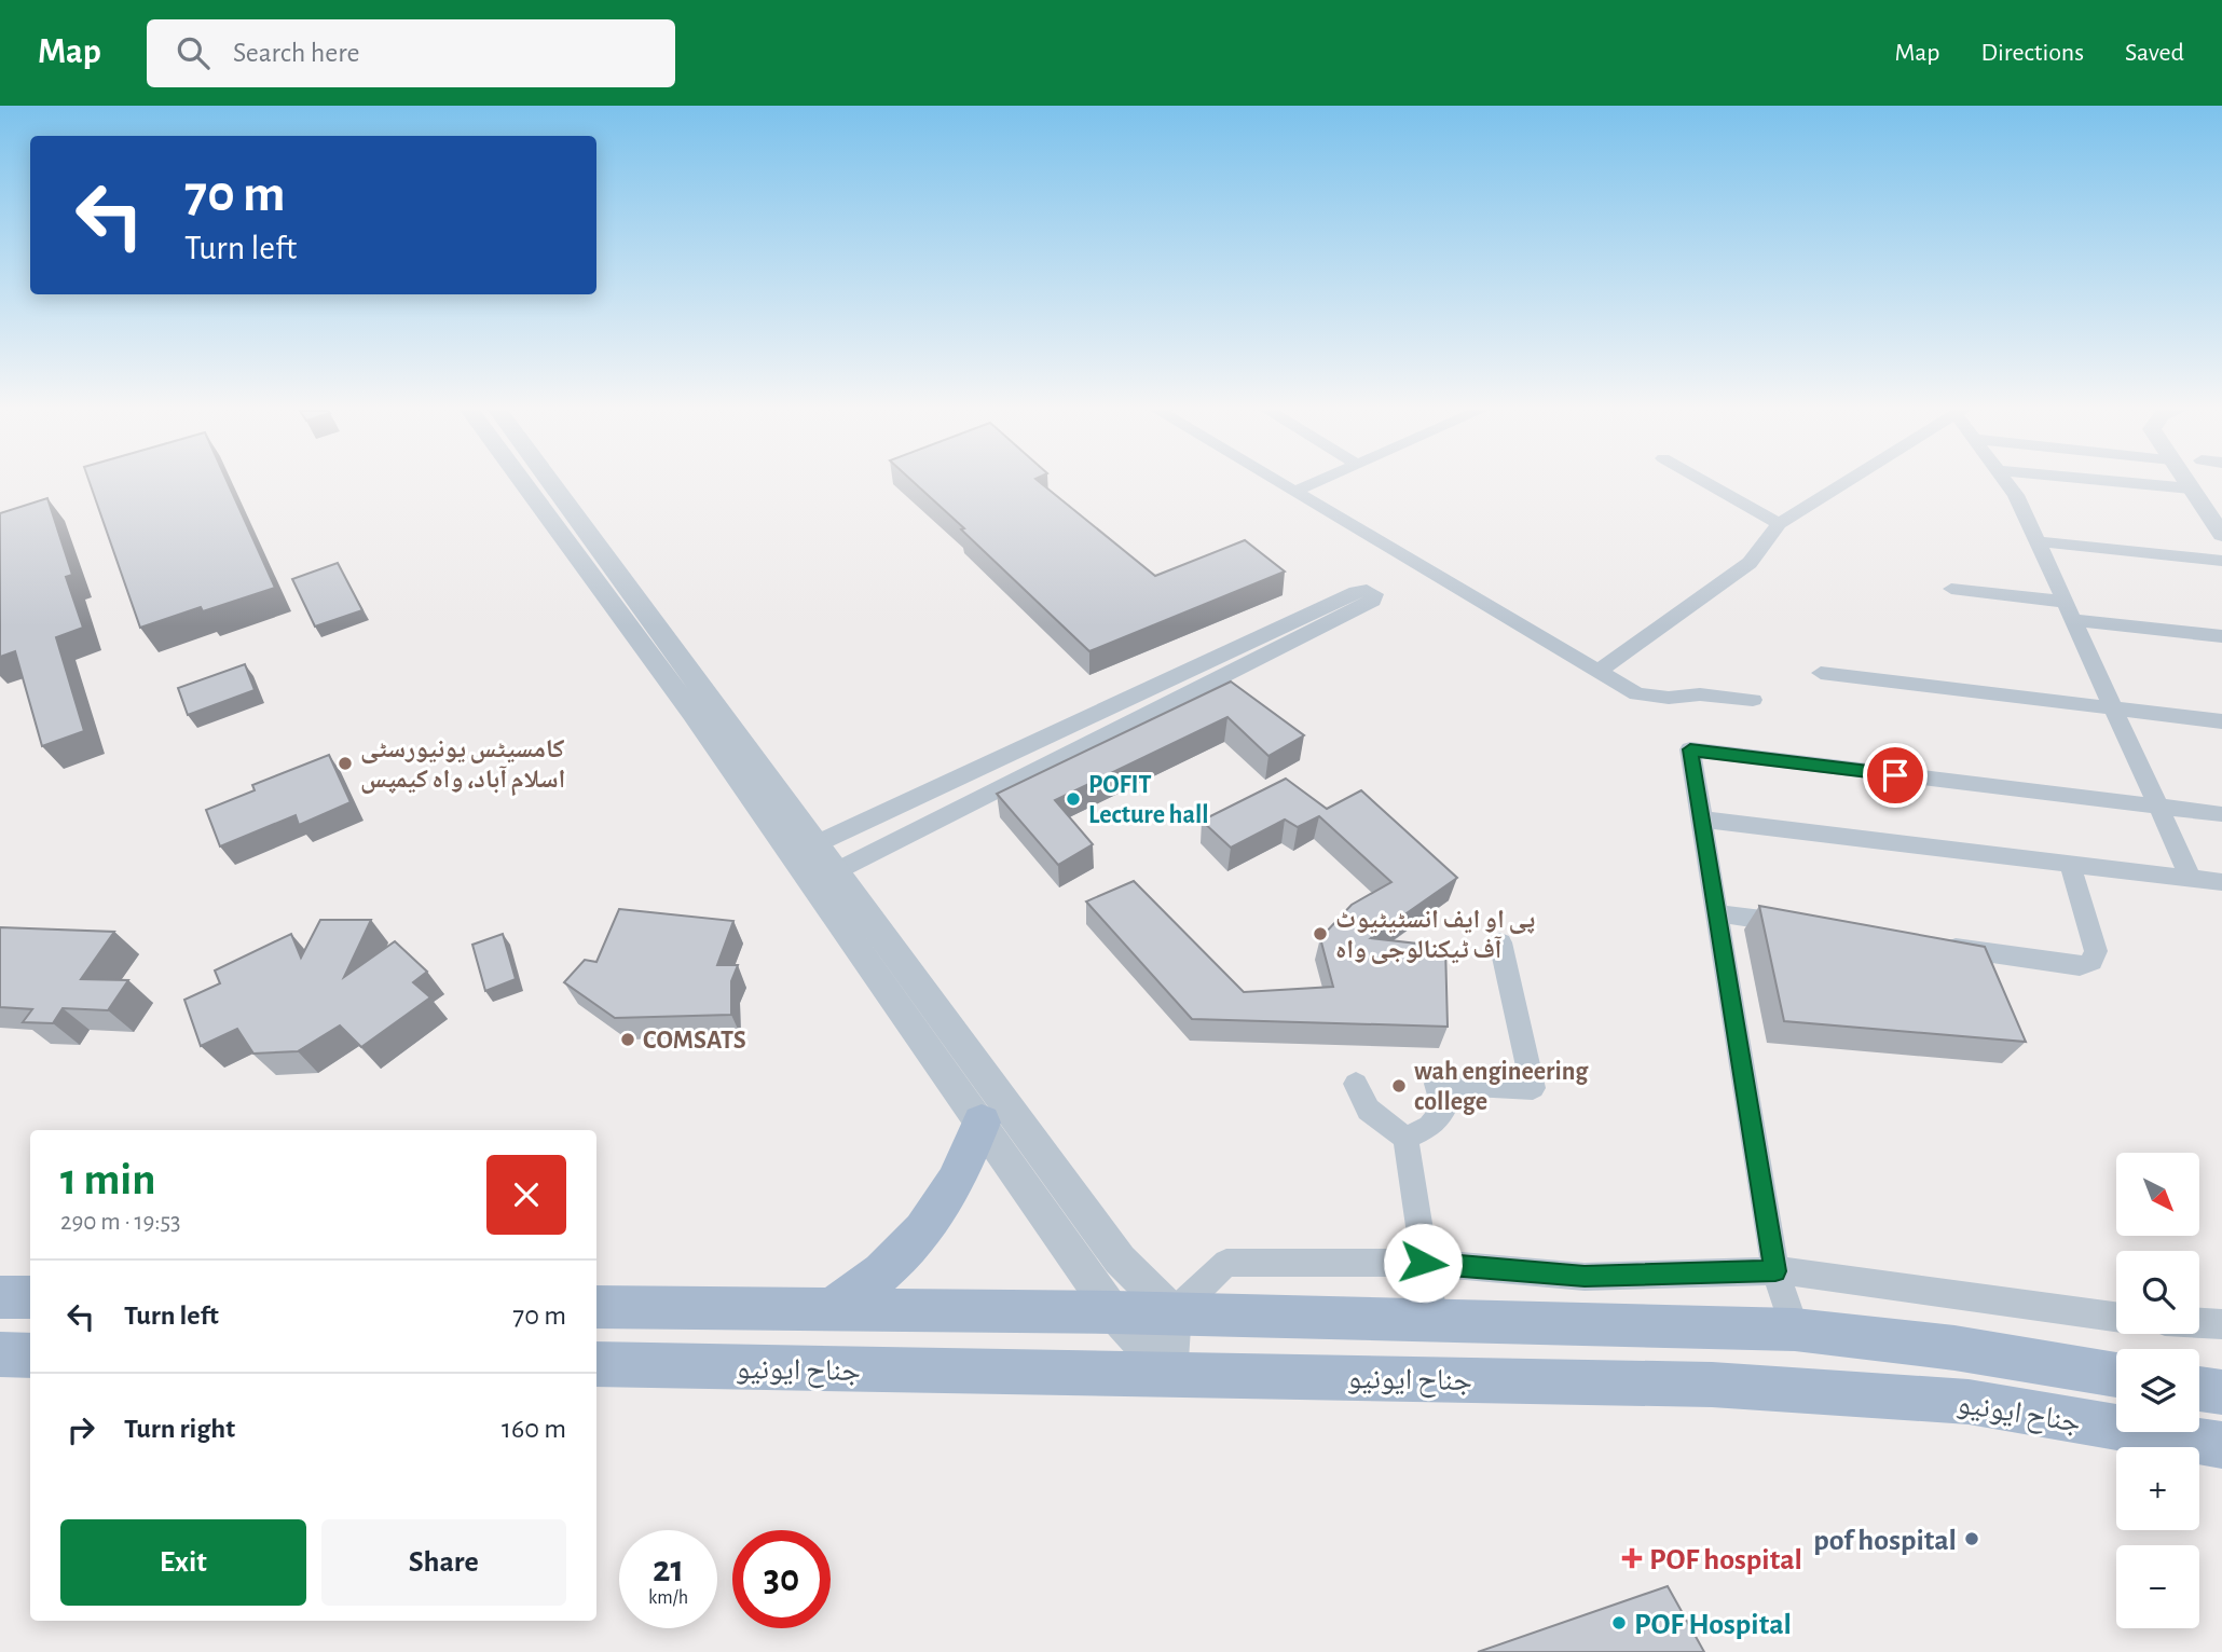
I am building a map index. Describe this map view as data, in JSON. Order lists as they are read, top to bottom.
{
  "streets": {
    "main road": ["جناح ایونیو"]
  },
  "places": {
    "other": [
      "کامسیٹس یونیورسٹی اسلام آباد، واہ کیمپس",
      "POFIT Lecture hall",
      "پی او ایف انسٹیٹیوٹ آف ٹیکنالوجی واہ",
      "COMSATS",
      "wah engineering college",
      "pof hospital",
      "POF Hospital"
    ],
    "health": ["POF hospital"]
  },
  "north": "bottom right",
  "page": {
    "header": "Map",
    "search": "Search here",
    "nav": ["Map", "Directions", "Saved"],
    "turn": ["70 m", "Turn left"],
    "heading": ["1 min", "290 m · 19:53"],
    "map_buttons": ["+", "−"],
    "list": [
      {
        "name": "Turn left",
        "value": "70 m"
      },
      {
        "name": "Turn right",
        "value": "160 m"
      }
    ],
    "buttons": ["Exit", "Share"],
    "speed": "21 km/h",
    "limit": "30"
  }
}
